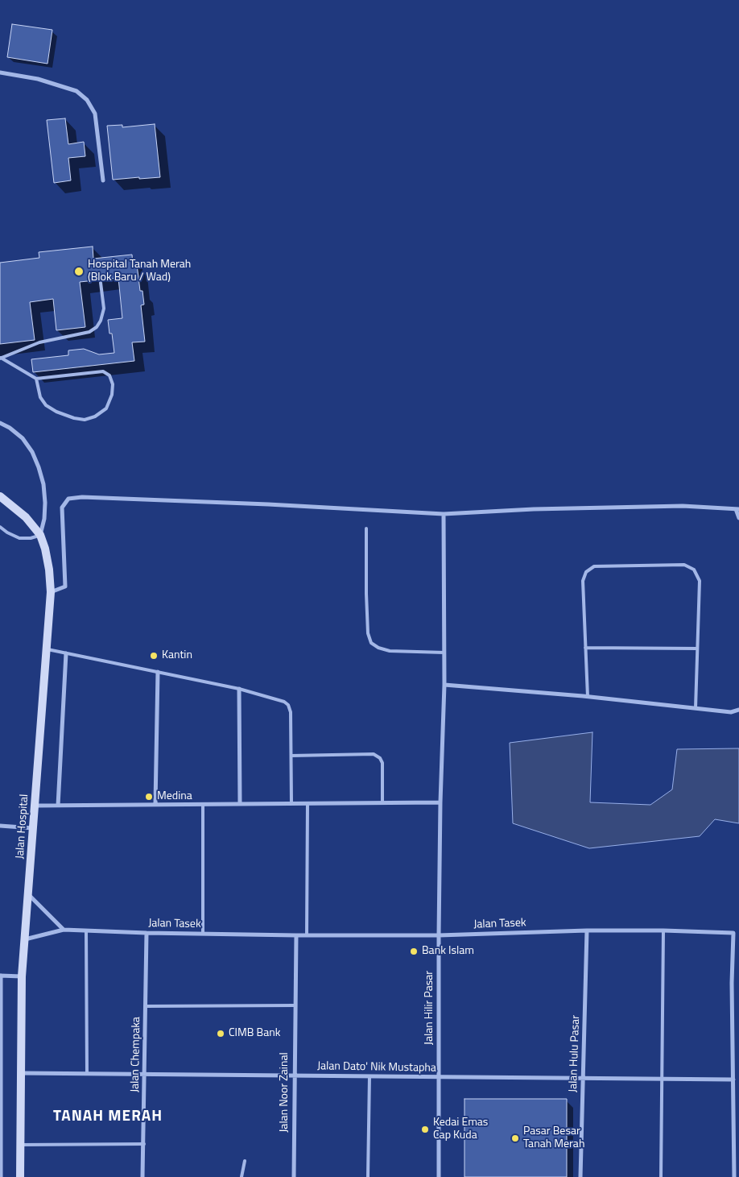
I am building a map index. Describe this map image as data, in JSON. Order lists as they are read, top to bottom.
{
  "streets": {
    "main road": ["Jalan Hospital"],
    "street": [
      "Jalan Tasek",
      "Jalan Hilir Pasar",
      "Jalan Hulu Pasar",
      "Jalan Chempaka",
      "Jalan Dato' Nik Mustapha",
      "Jalan Noor Zainal"
    ]
  },
  "crossings": [
    ["Jalan Hospital", "Jalan Tasek"],
    ["Jalan Hospital", "Jalan Dato' Nik Mustapha"],
    ["Jalan Tasek", "Jalan Hilir Pasar"],
    ["Jalan Tasek", "Jalan Hulu Pasar"],
    ["Jalan Tasek", "Jalan Chempaka"],
    ["Jalan Tasek", "Jalan Noor Zainal"],
    ["Jalan Hilir Pasar", "Jalan Dato' Nik Mustapha"],
    ["Jalan Hulu Pasar", "Jalan Dato' Nik Mustapha"],
    ["Jalan Chempaka", "Jalan Dato' Nik Mustapha"],
    ["Jalan Dato' Nik Mustapha", "Jalan Noor Zainal"]
  ],
  "districts": ["TANAH MERAH"],
  "places": [
    "Hospital Tanah Merah (Blok Baru / Wad)",
    "Kantin",
    "Medina",
    "Bank Islam",
    "CIMB Bank",
    "Kedai Emas Cap Kuda",
    "Pasar Besar Tanah Merah"
  ]
}
